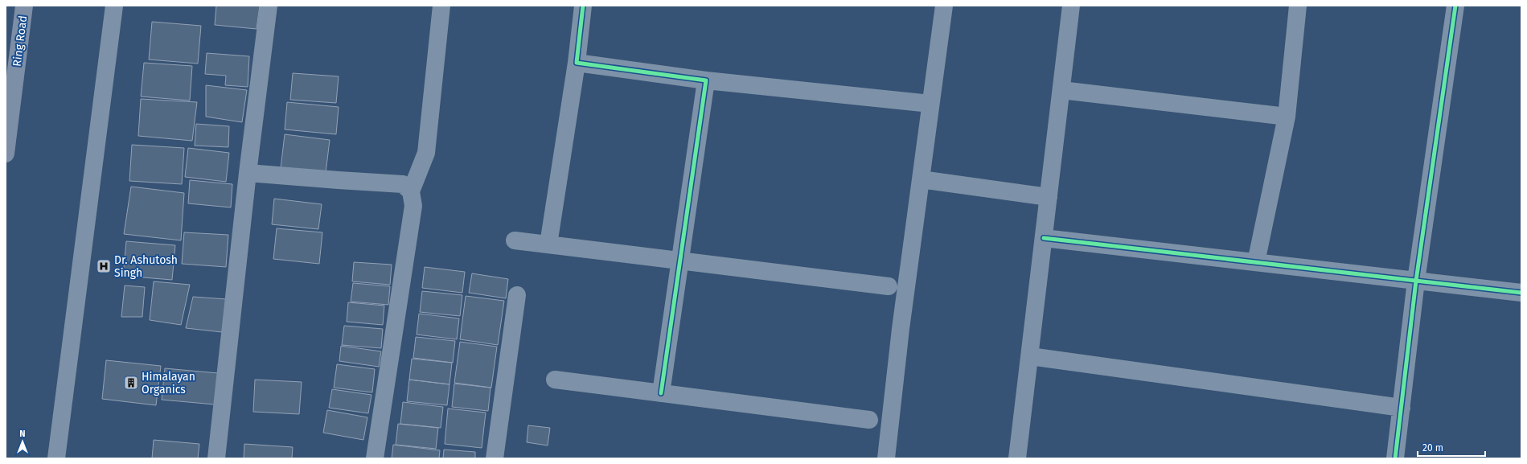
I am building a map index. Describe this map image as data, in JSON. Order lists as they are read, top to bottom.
{
  "streets": {
    "main road": ["Ring Road"]
  },
  "places": {
    "hospital": ["Dr. Ashutosh Singh"],
    "building": ["Himalayan Organics"]
  },
  "scale_bar": "20 m",
  "north": "top"
}
